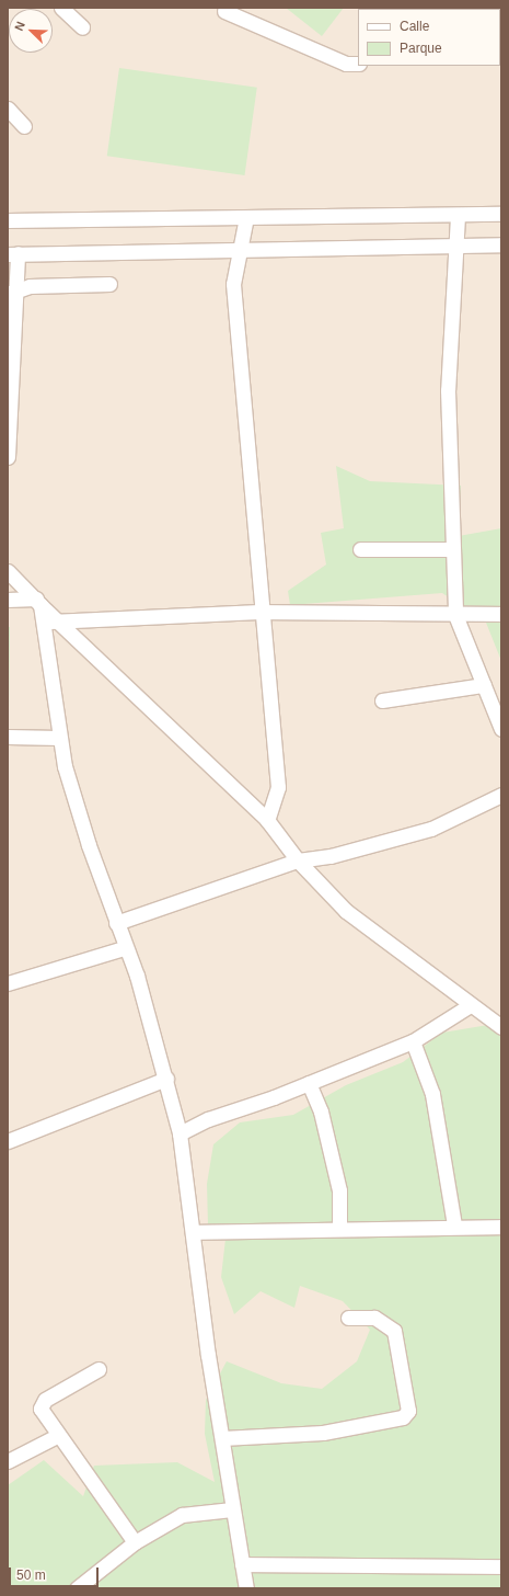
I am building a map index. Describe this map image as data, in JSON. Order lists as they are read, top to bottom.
{
  "legend": ["Calle", "Parque"],
  "scale_bar": "50 m",
  "north": "top left"
}
